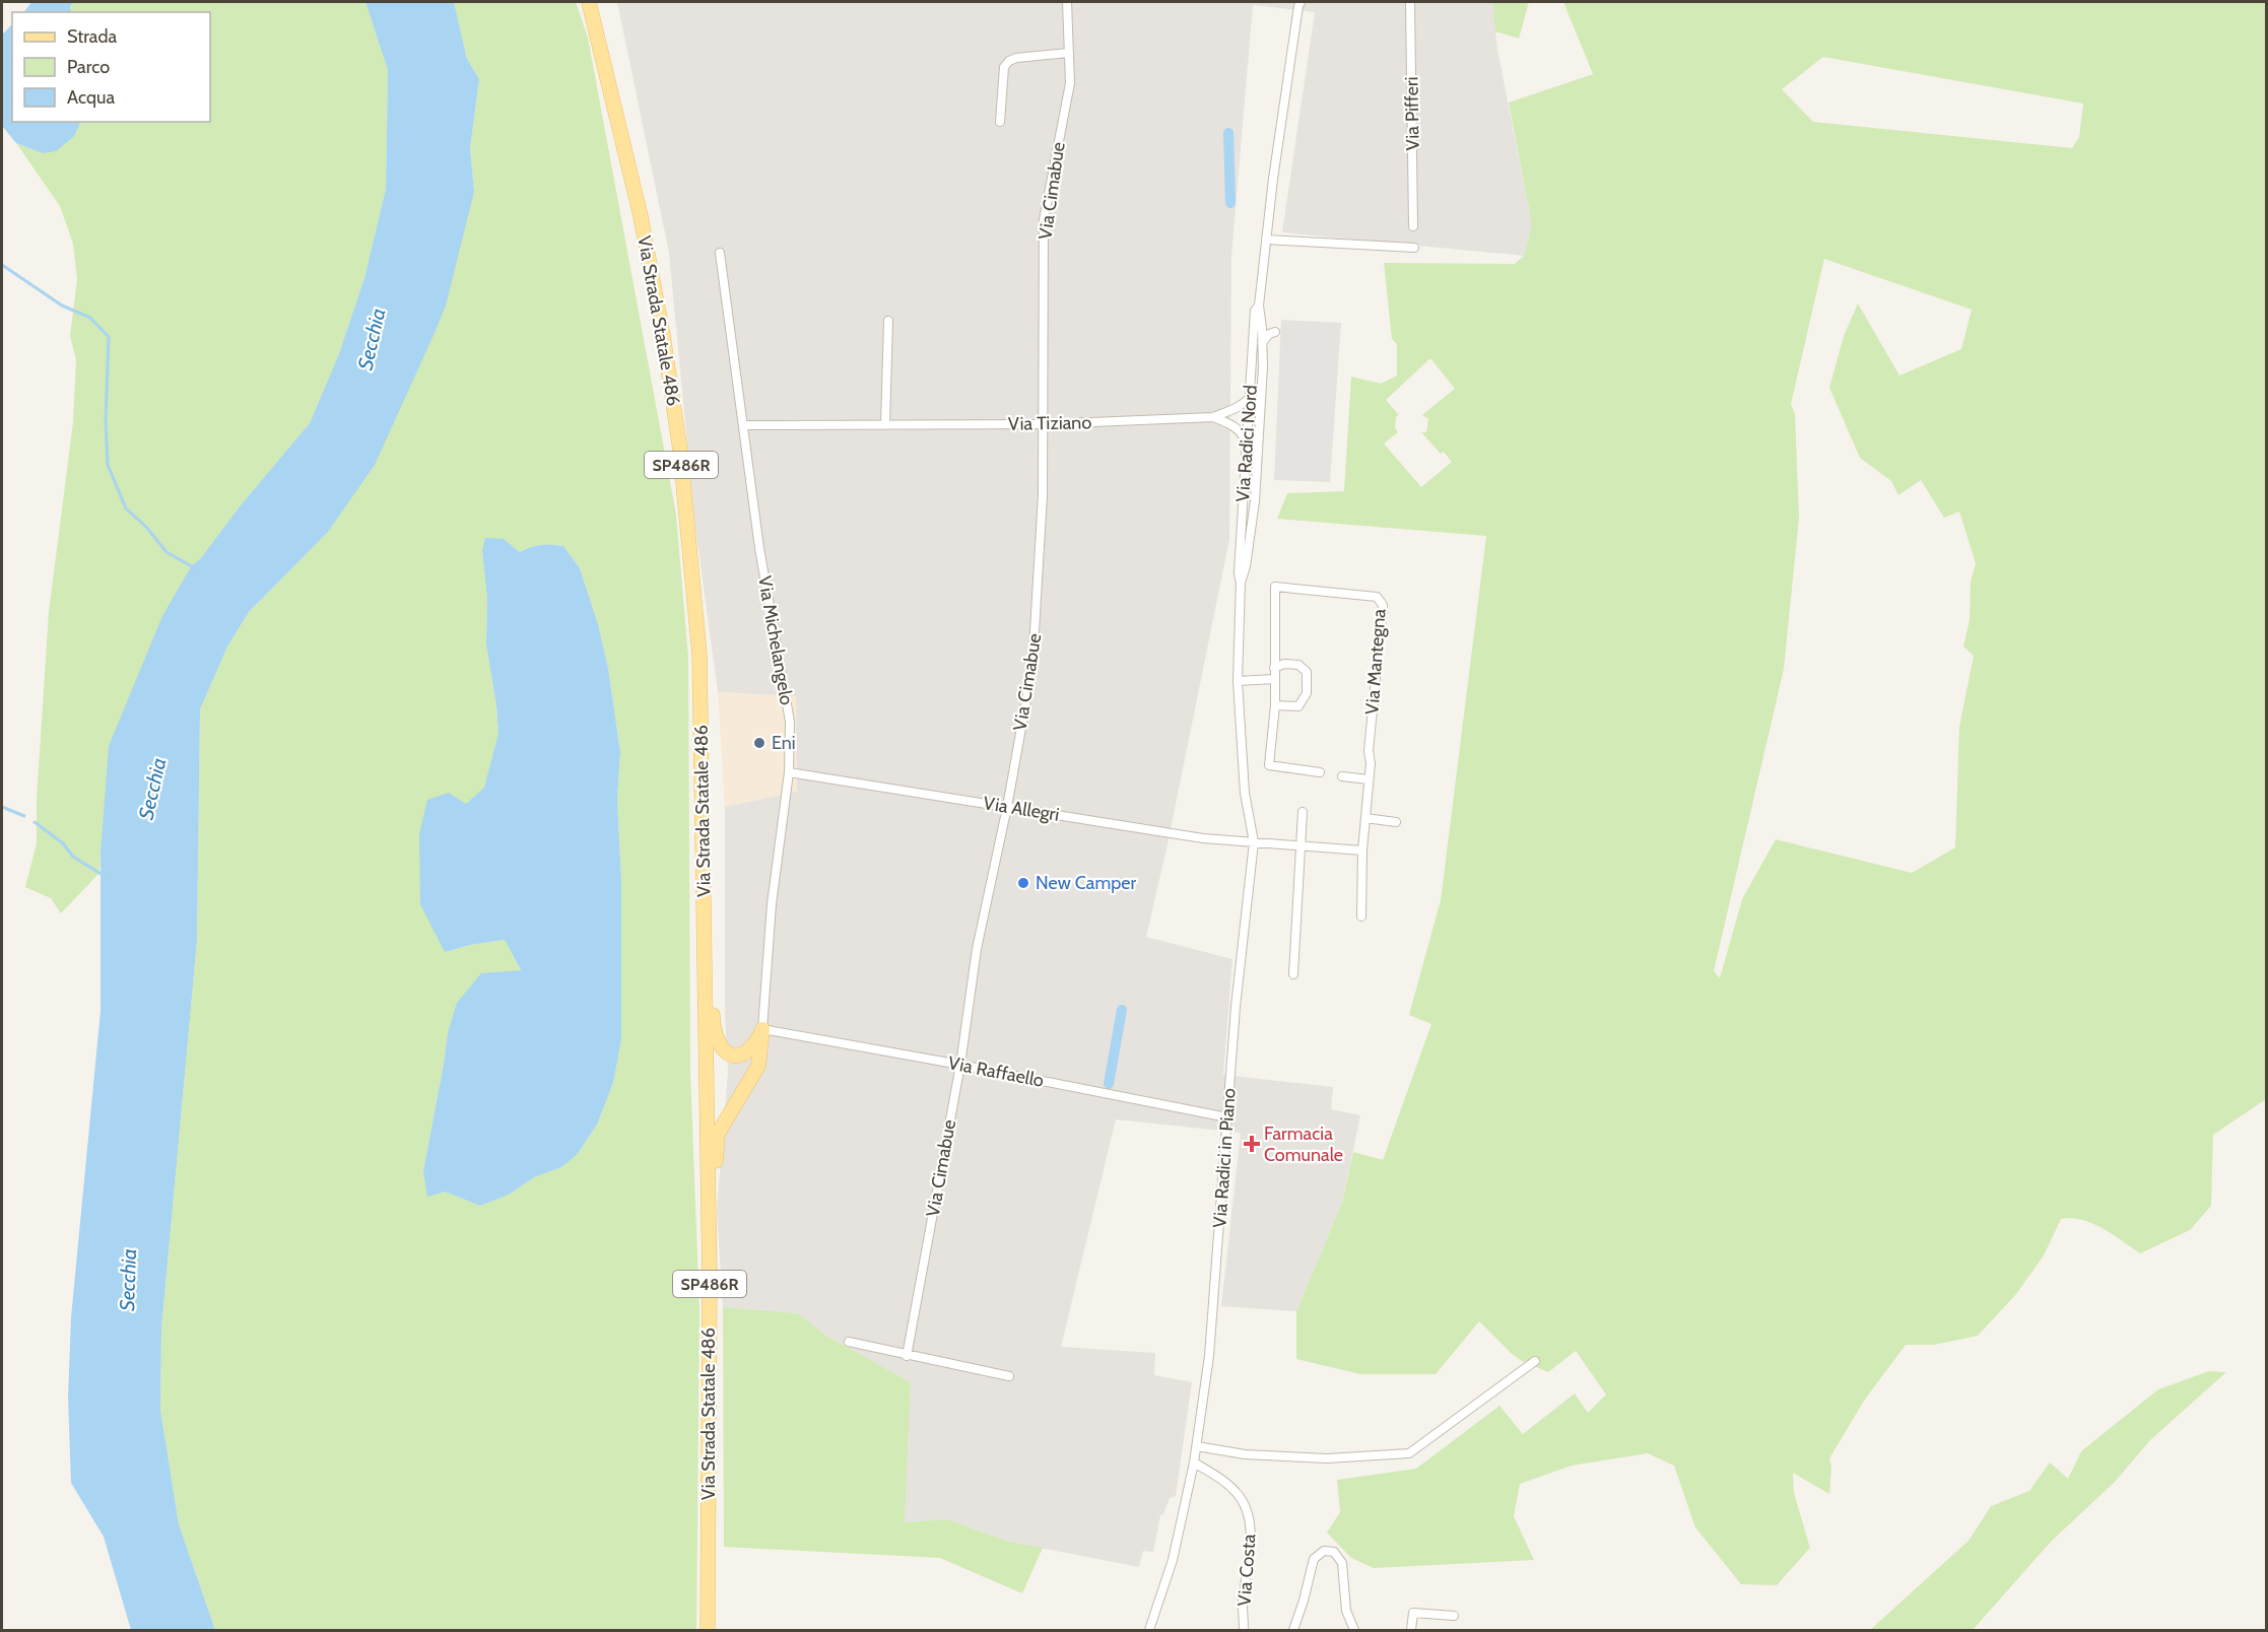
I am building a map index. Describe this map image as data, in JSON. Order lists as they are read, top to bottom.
{
  "streets": {
    "main road": ["Via Strada Statale 486", "SP486R"],
    "street": [
      "Via Pifferi",
      "Via Cimabue",
      "Via Tiziano",
      "Via Radici Nord",
      "Via Michelangelo",
      "Via Mantegna",
      "Via Allegri",
      "Via Raffaello",
      "Via Radici in Piano",
      "Via Costa"
    ]
  },
  "crossings": [
    ["Via Cimabue", "Via Tiziano"],
    ["Via Cimabue", "Via Allegri"],
    ["Via Cimabue", "Via Raffaello"],
    ["Via Tiziano", "Via Michelangelo"],
    ["Via Radici Nord", "Via Radici in Piano"],
    ["Via Michelangelo", "Via Allegri"],
    ["Via Michelangelo", "Via Raffaello"],
    ["Via Allegri", "Via Radici in Piano"],
    ["Via Raffaello", "Via Radici in Piano"],
    ["Via Radici in Piano", "Via Costa"]
  ],
  "water": ["Secchia"],
  "places": {
    "other": ["Eni", "New Camper"],
    "health": ["Farmacia Comunale"]
  },
  "legend": ["Strada", "Parco", "Acqua"]
}
